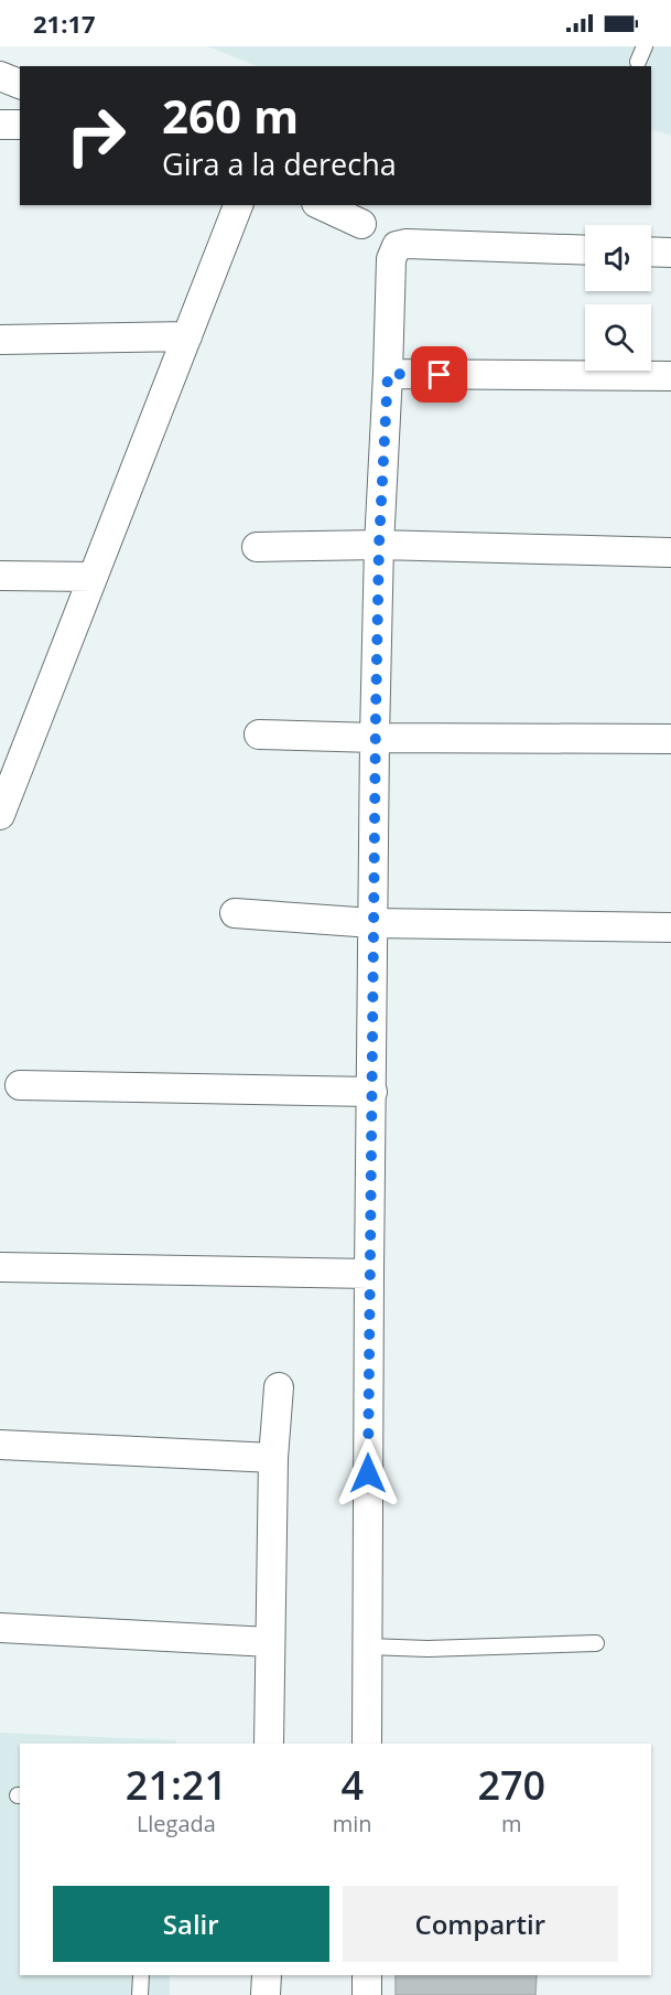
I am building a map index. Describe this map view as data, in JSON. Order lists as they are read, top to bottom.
{
  "page": {
    "status": "21:17",
    "turn": ["260 m", "Gira a la derecha"],
    "eta": [
      "21:21",
      "Llegada",
      "4",
      "min",
      "270",
      "m"
    ],
    "buttons": ["Salir", "Compartir"]
  }
}
